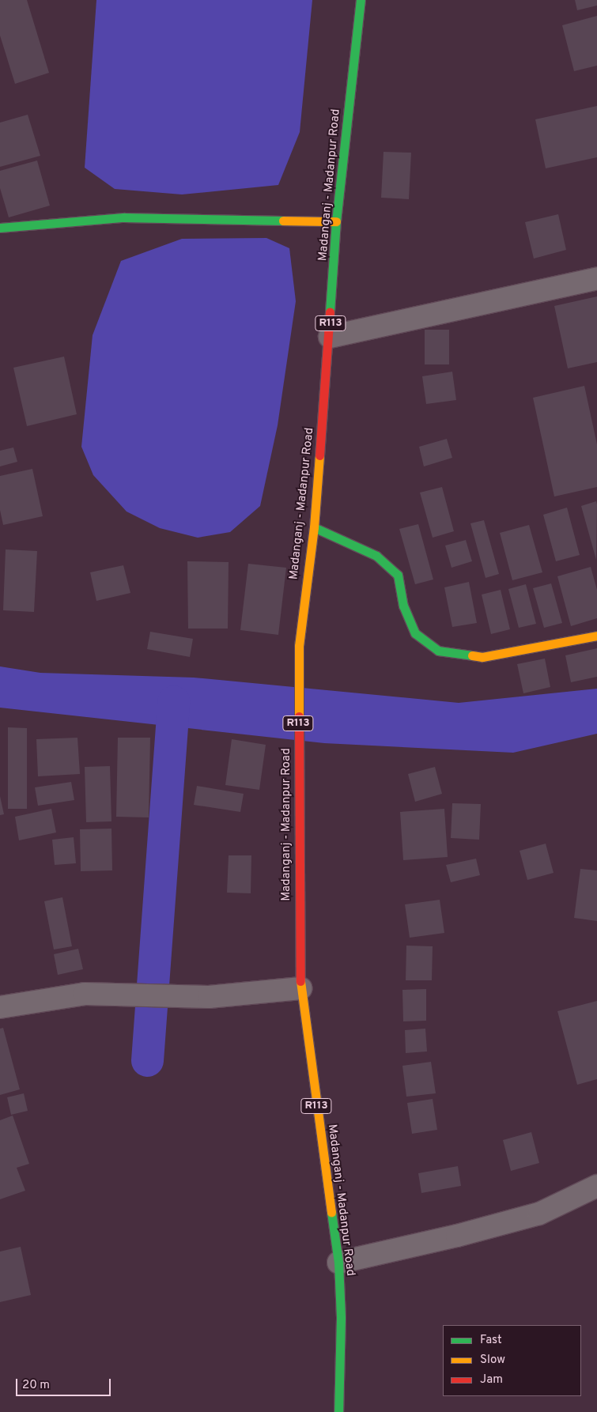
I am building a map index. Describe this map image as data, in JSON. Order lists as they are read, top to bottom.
{
  "streets": {
    "main road": ["Madanganj - Madanpur Road", "R113"]
  },
  "legend": ["Fast", "Slow", "Jam"],
  "scale_bar": "20 m"
}
